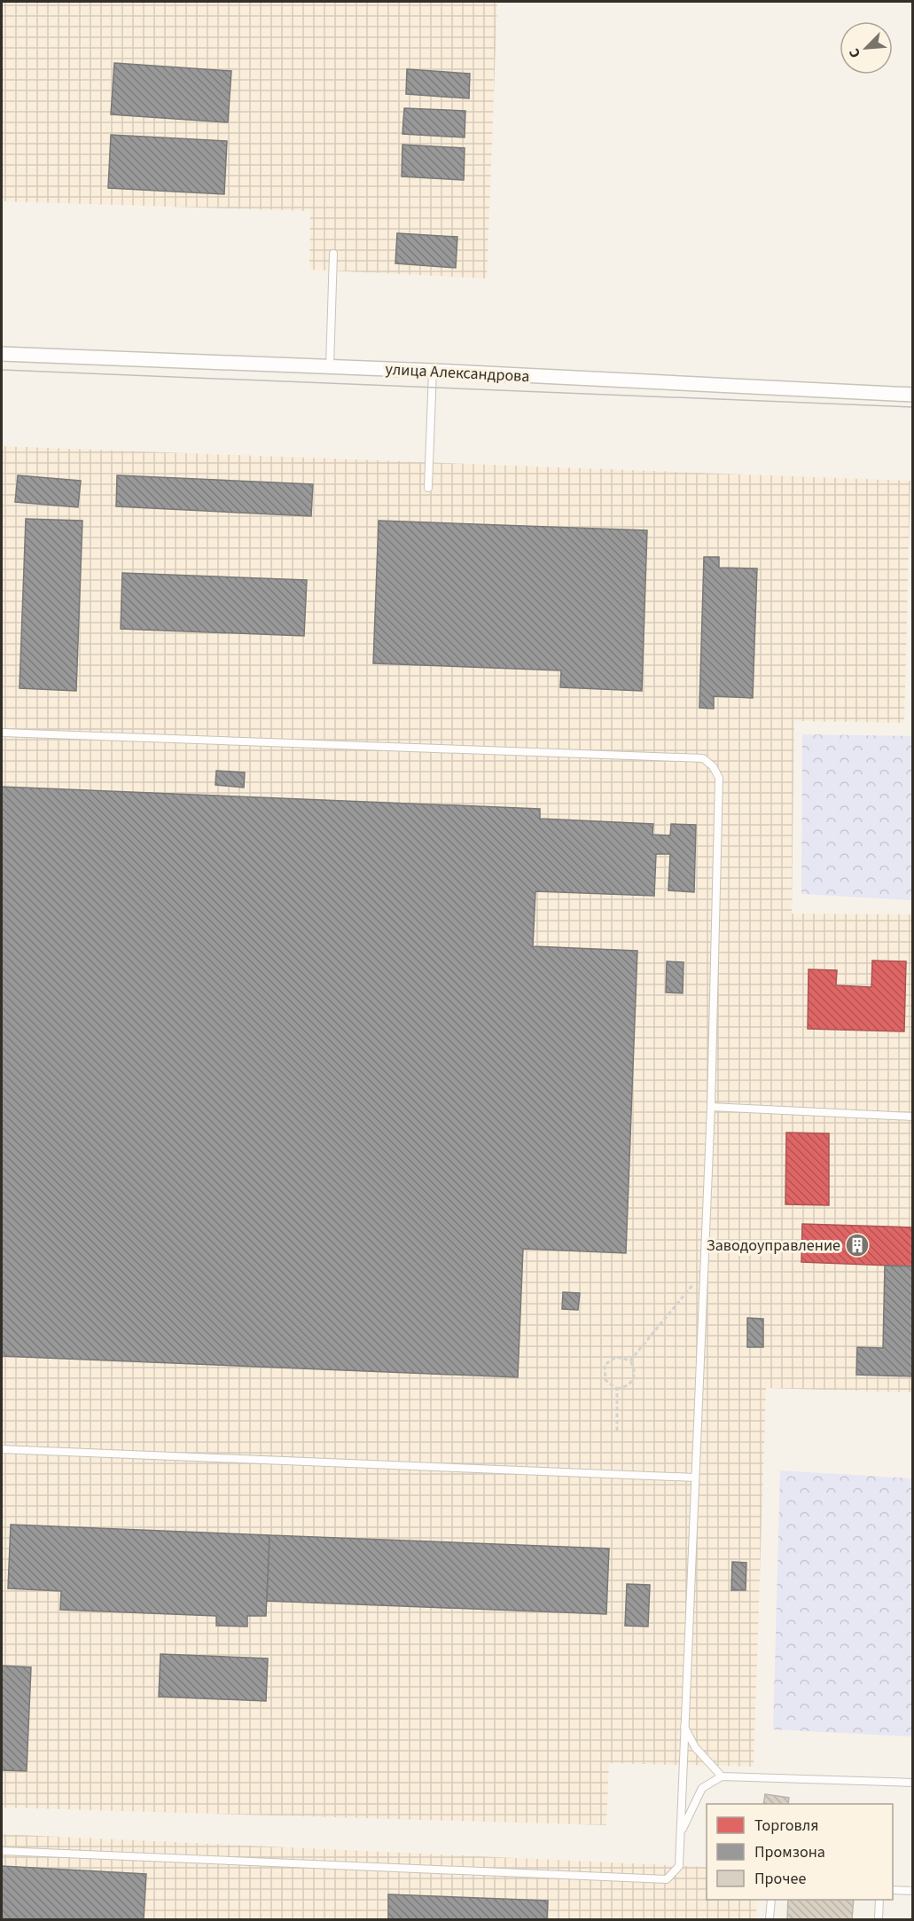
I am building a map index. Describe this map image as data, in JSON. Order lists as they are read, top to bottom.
{
  "streets": {
    "street": ["улица Александрова"]
  },
  "places": {
    "building": ["Заводоуправление"]
  },
  "legend": ["Торговля", "Промзона", "Прочее"],
  "north": "bottom left"
}
